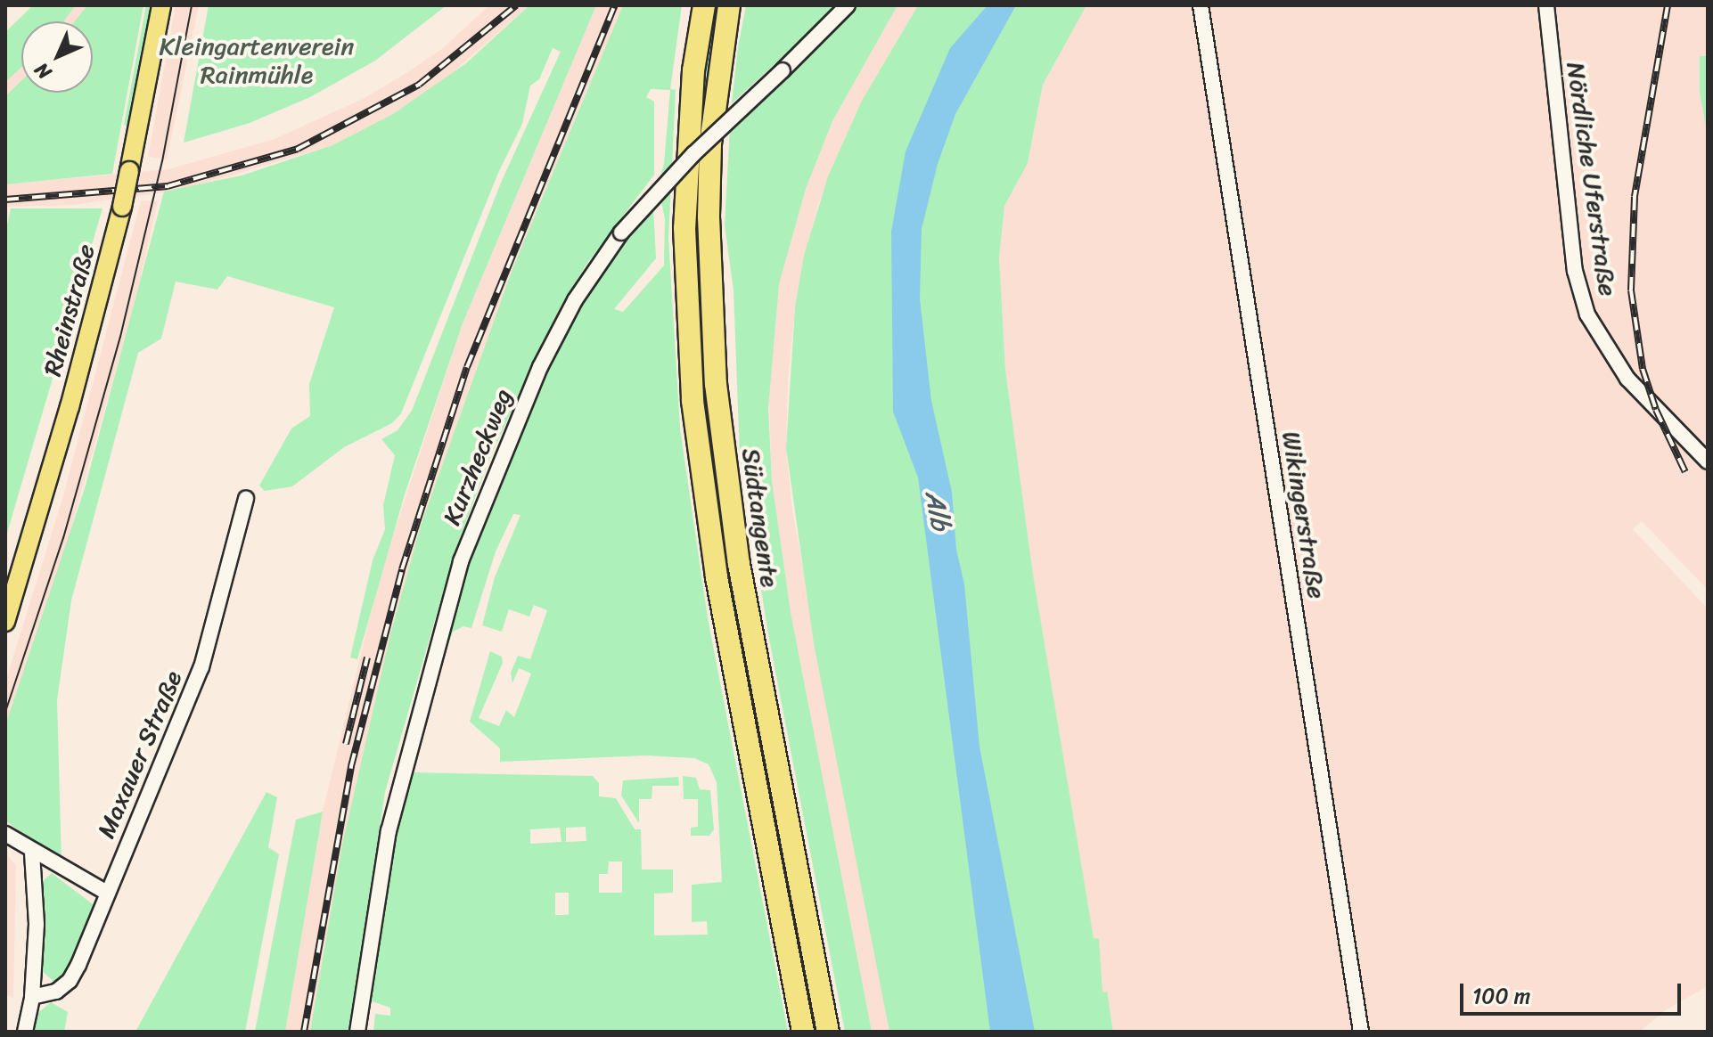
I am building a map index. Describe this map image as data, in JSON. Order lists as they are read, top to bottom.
{
  "streets": {
    "highway": ["Südtangente"],
    "main road": ["Rheinstraße"],
    "street": [
      "Nördliche Uferstraße",
      "Kurzheckweg",
      "Wikingerstraße",
      "Maxauer Straße"
    ]
  },
  "water": ["Alb"],
  "parks": ["Kleingartenverein Rainmühle"],
  "scale_bar": "100 m",
  "north": "bottom left"
}
